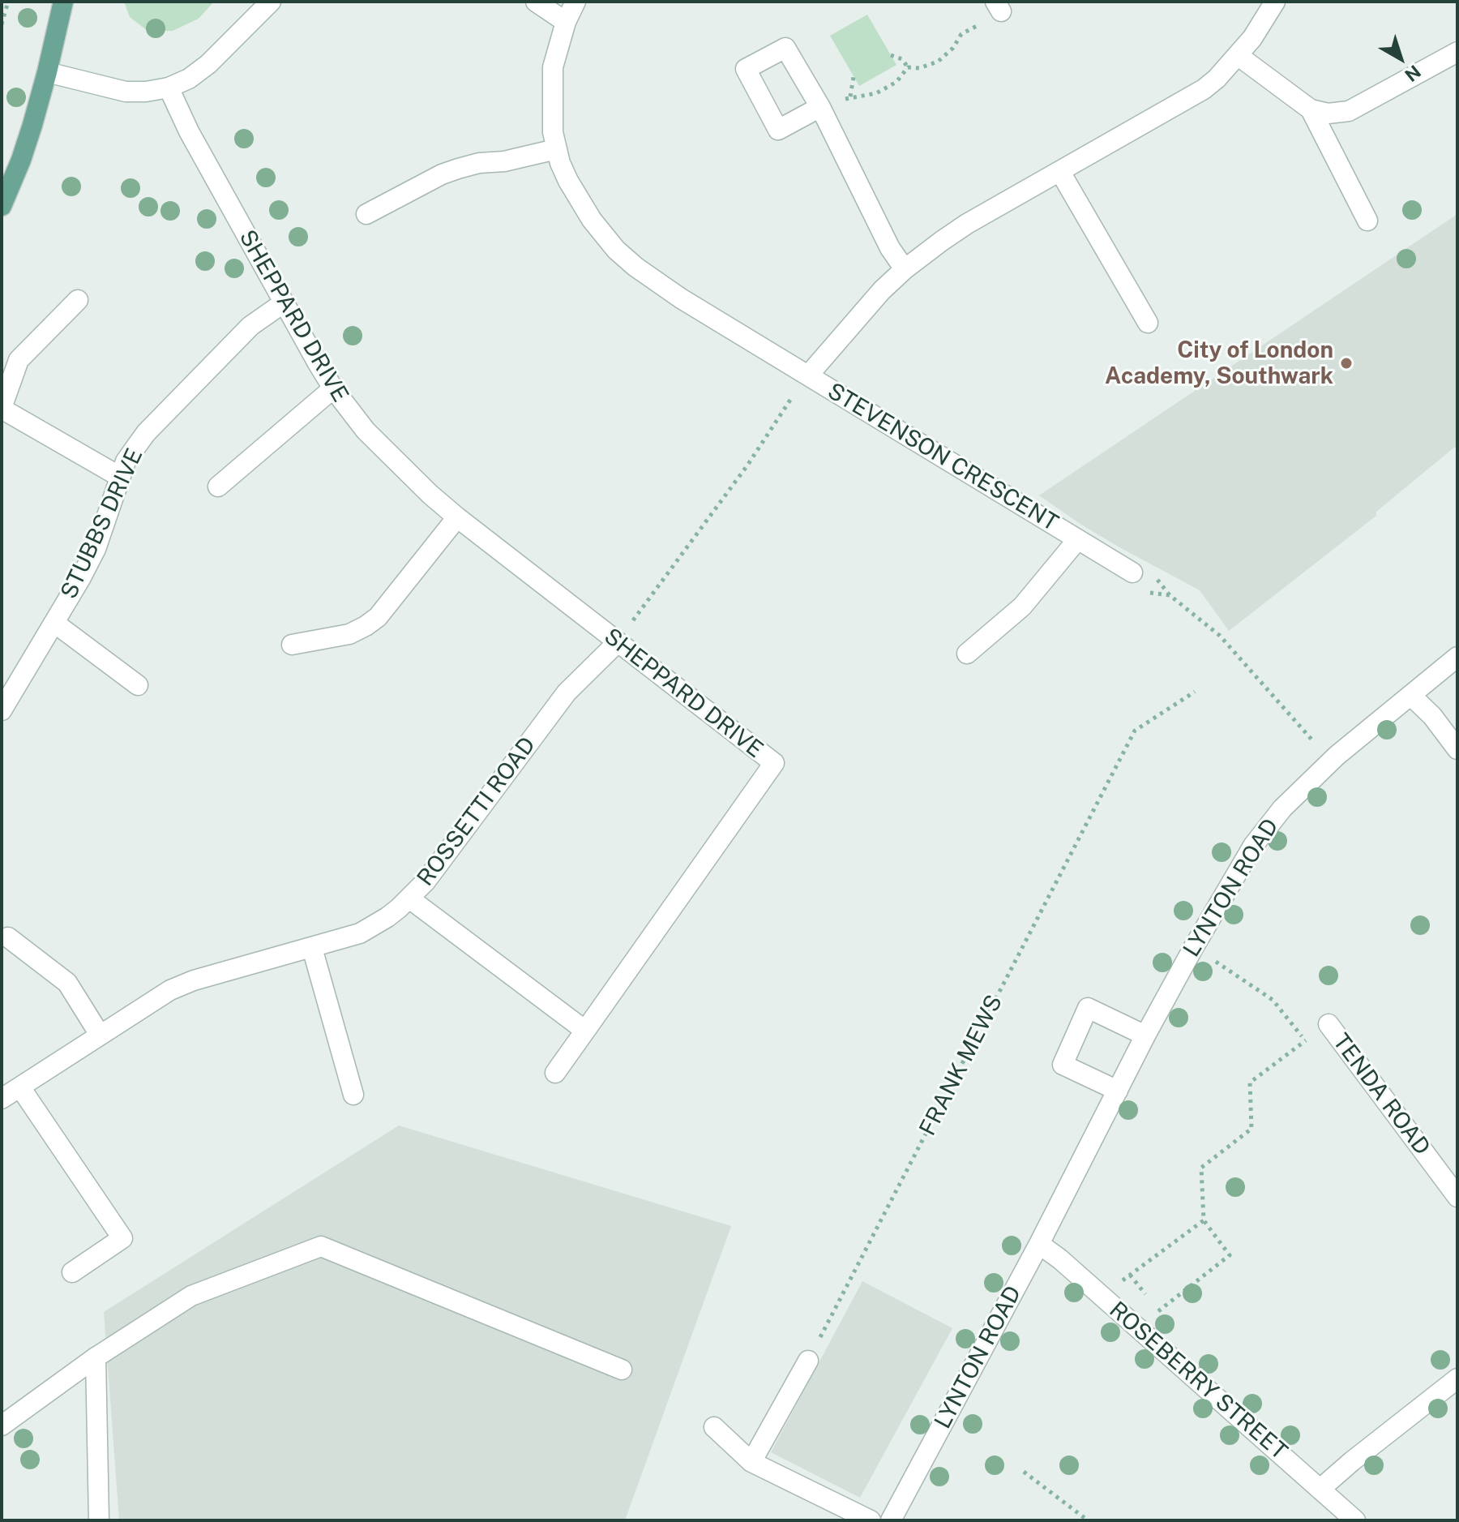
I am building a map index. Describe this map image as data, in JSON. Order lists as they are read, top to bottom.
{
  "streets": {
    "street": [
      "SHEPPARD DRIVE",
      "STEVENSON CRESCENT",
      "STUBBS DRIVE",
      "ROSSETTI ROAD",
      "LYNTON ROAD",
      "TENDA ROAD",
      "ROSEBERRY STREET"
    ],
    "path": ["FRANK MEWS"]
  },
  "crossings": [
    ["SHEPPARD DRIVE", "STUBBS DRIVE"],
    ["SHEPPARD DRIVE", "ROSSETTI ROAD"],
    ["LYNTON ROAD", "ROSEBERRY STREET"]
  ],
  "places": ["City of London Academy, Southwark"],
  "north": "bottom right"
}
